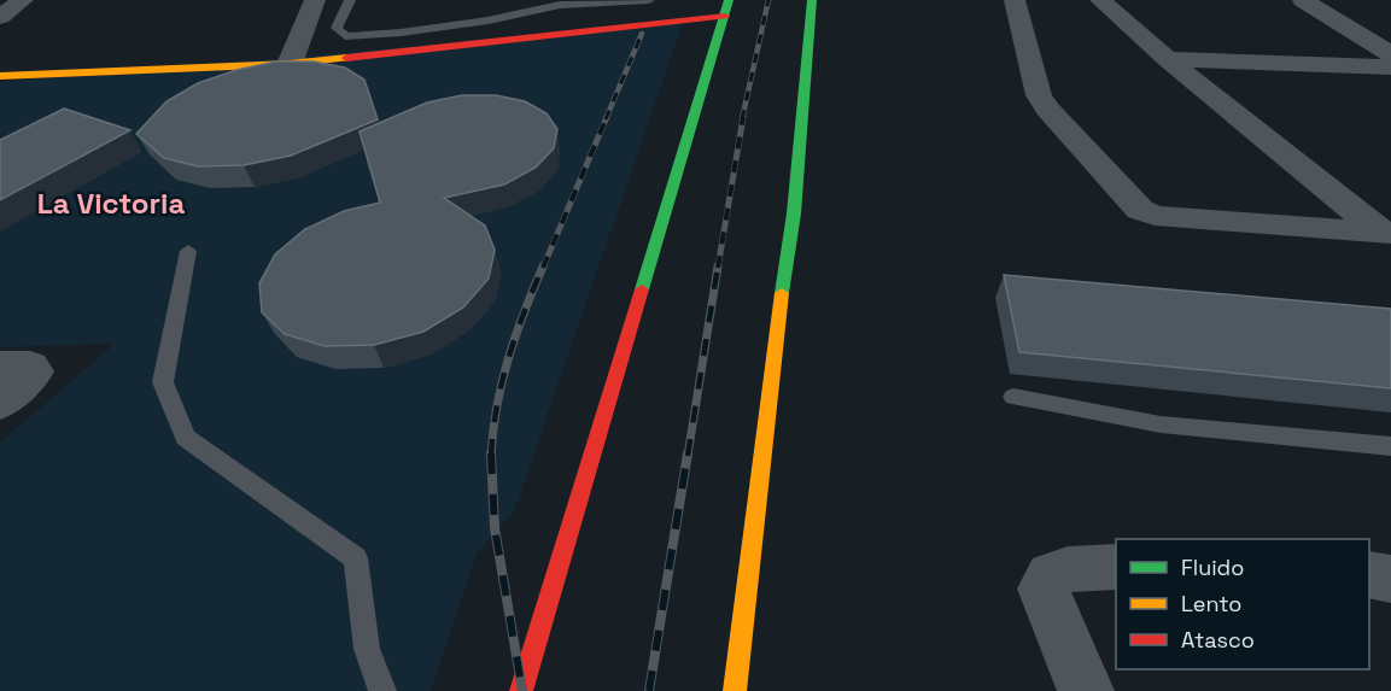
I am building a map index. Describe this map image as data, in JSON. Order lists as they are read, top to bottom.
{
  "districts": ["La Victoria"],
  "legend": ["Fluido", "Lento", "Atasco"]
}
